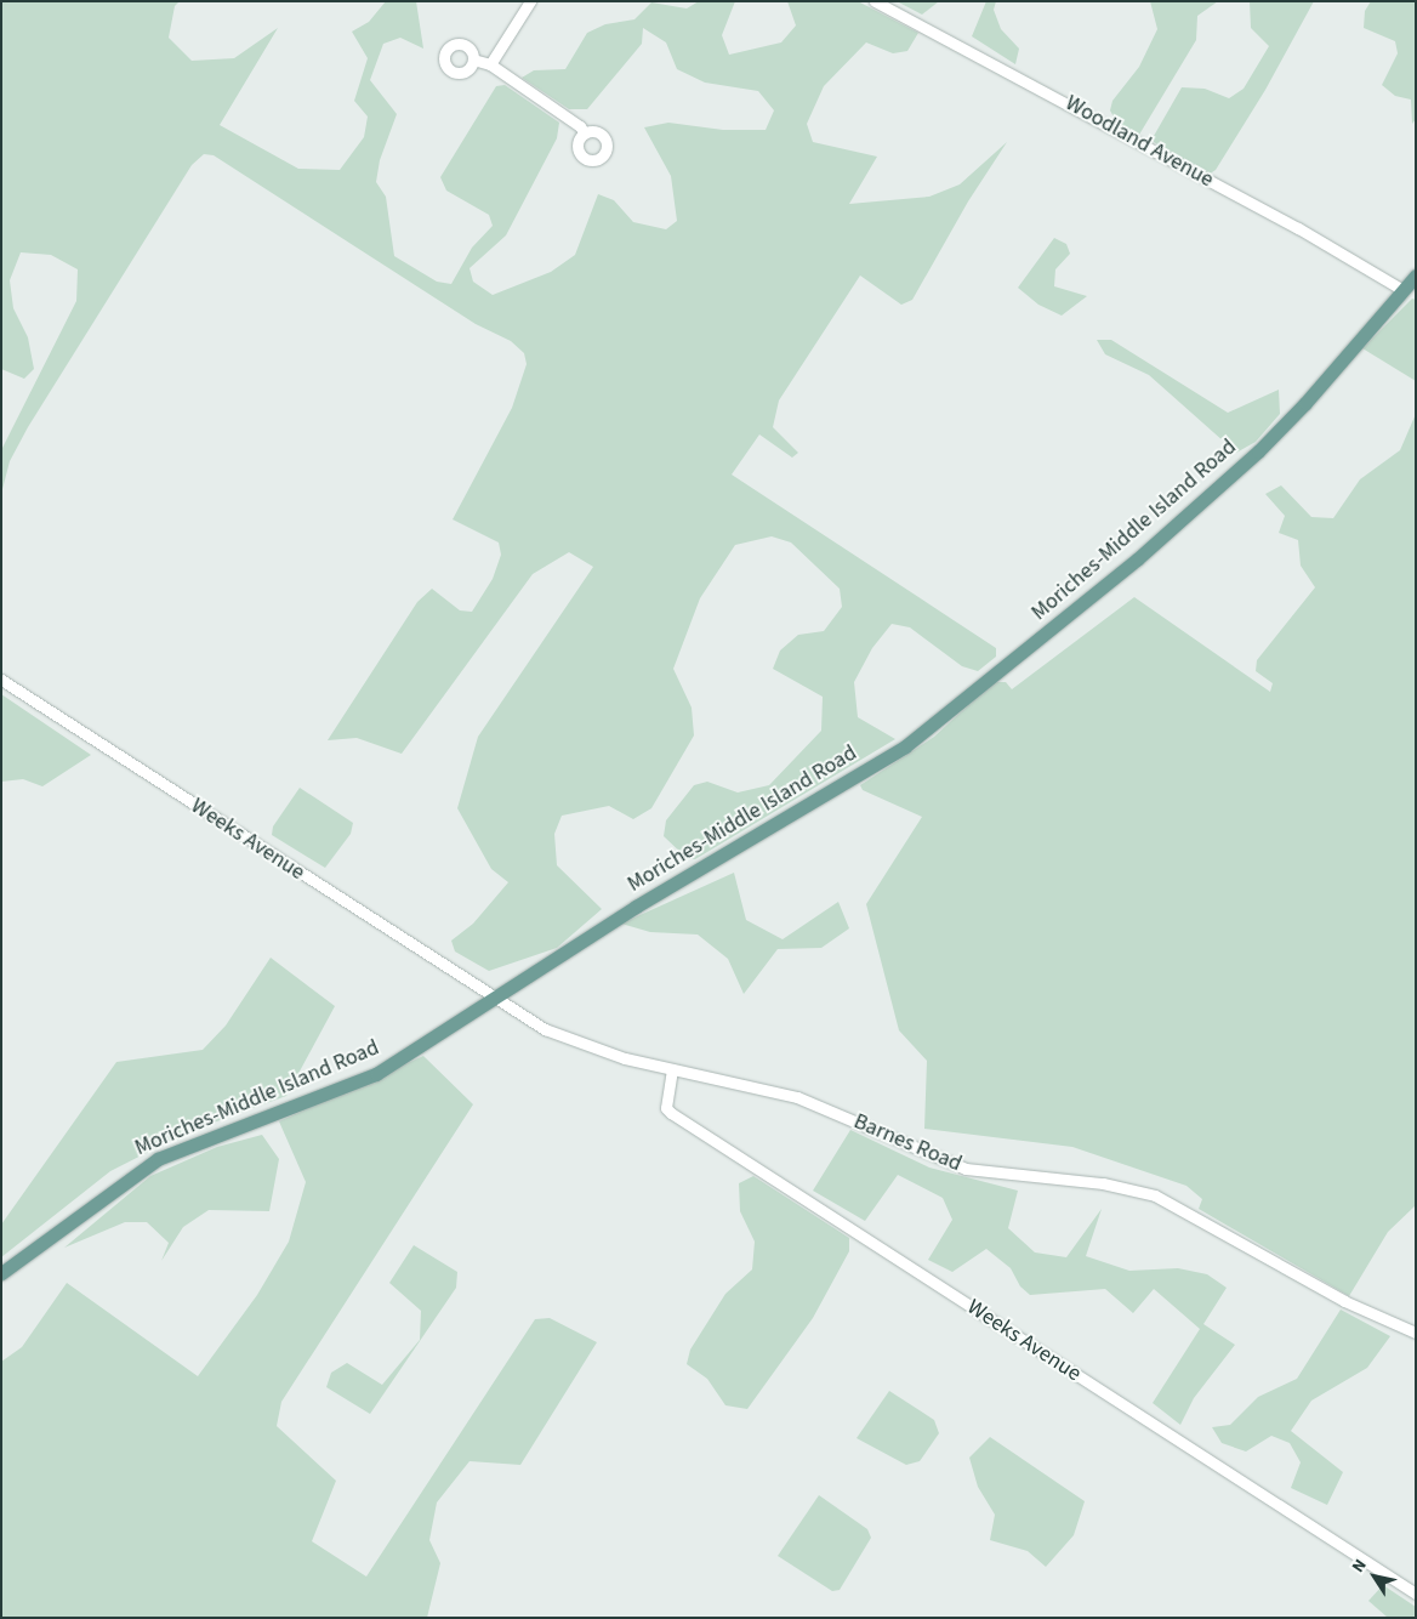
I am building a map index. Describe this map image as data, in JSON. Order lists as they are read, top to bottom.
{
  "streets": {
    "main road": ["Moriches-Middle Island Road"],
    "street": ["Woodland Avenue", "Weeks Avenue", "Barnes Road"]
  },
  "crossings": [
    ["Woodland Avenue", "Moriches-Middle Island Road"],
    ["Moriches-Middle Island Road", "Weeks Avenue"],
    ["Moriches-Middle Island Road", "Barnes Road"],
    ["Weeks Avenue", "Barnes Road"]
  ],
  "north": "top left"
}
